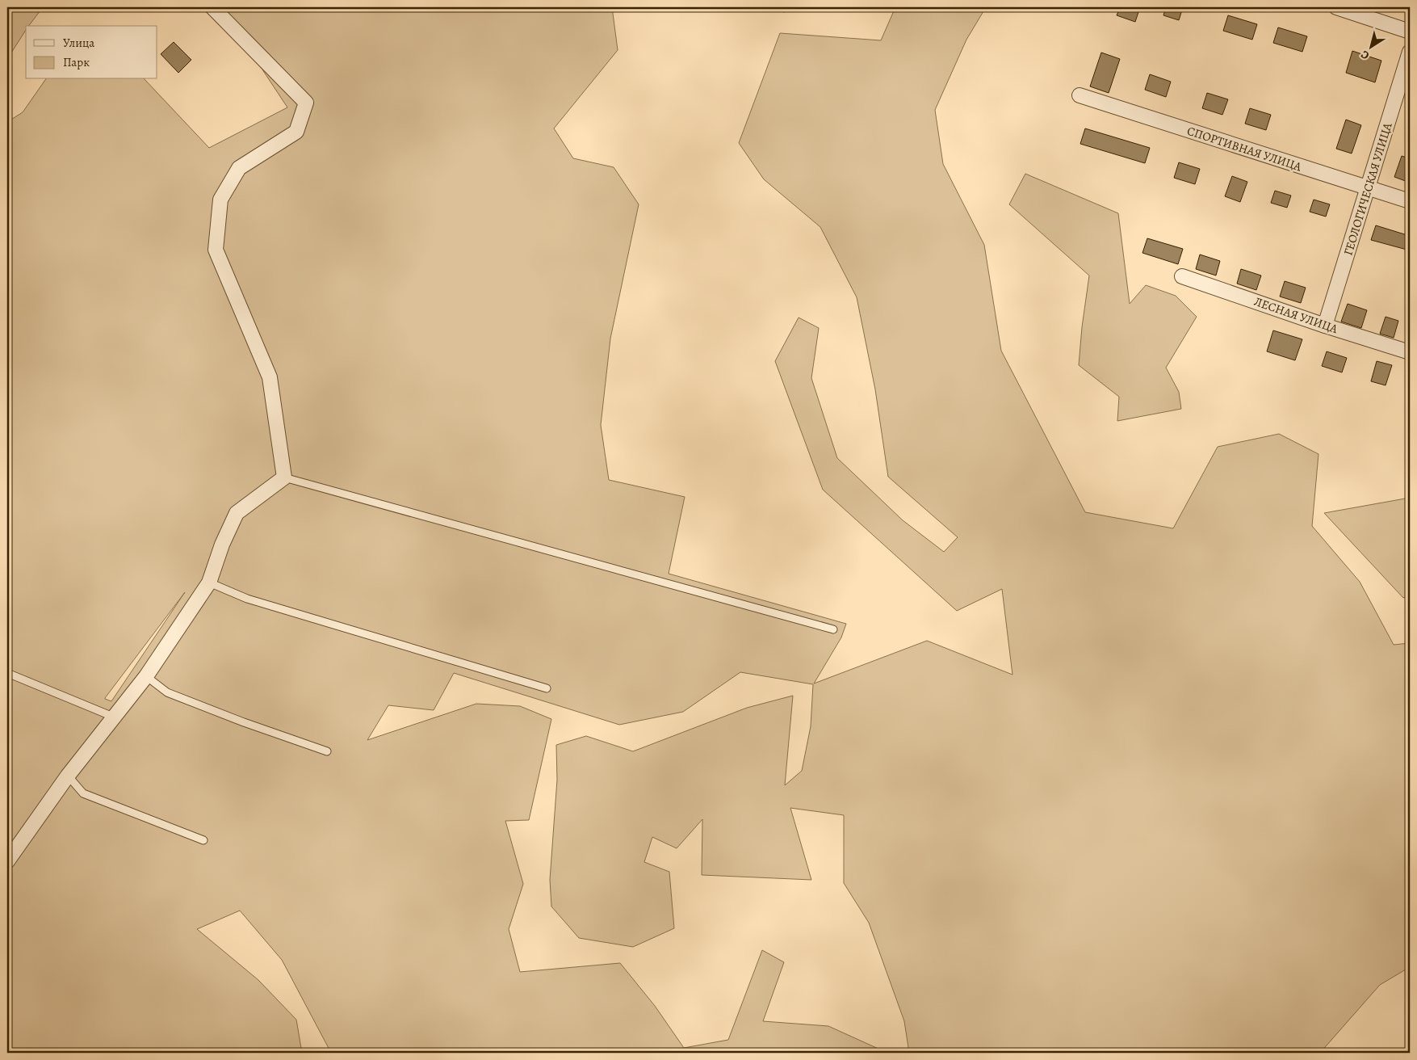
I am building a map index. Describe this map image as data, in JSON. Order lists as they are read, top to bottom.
{
  "streets": {
    "street": ["СПОРТИВНАЯ УЛИЦА", "ГЕОЛОГИЧЕСКАЯ УЛИЦА", "ЛЕСНАЯ УЛИЦА"]
  },
  "crossings": [
    ["СПОРТИВНАЯ УЛИЦА", "ГЕОЛОГИЧЕСКАЯ УЛИЦА"],
    ["ГЕОЛОГИЧЕСКАЯ УЛИЦА", "ЛЕСНАЯ УЛИЦА"]
  ],
  "legend": ["Улица", "Парк"],
  "north": "bottom left"
}
